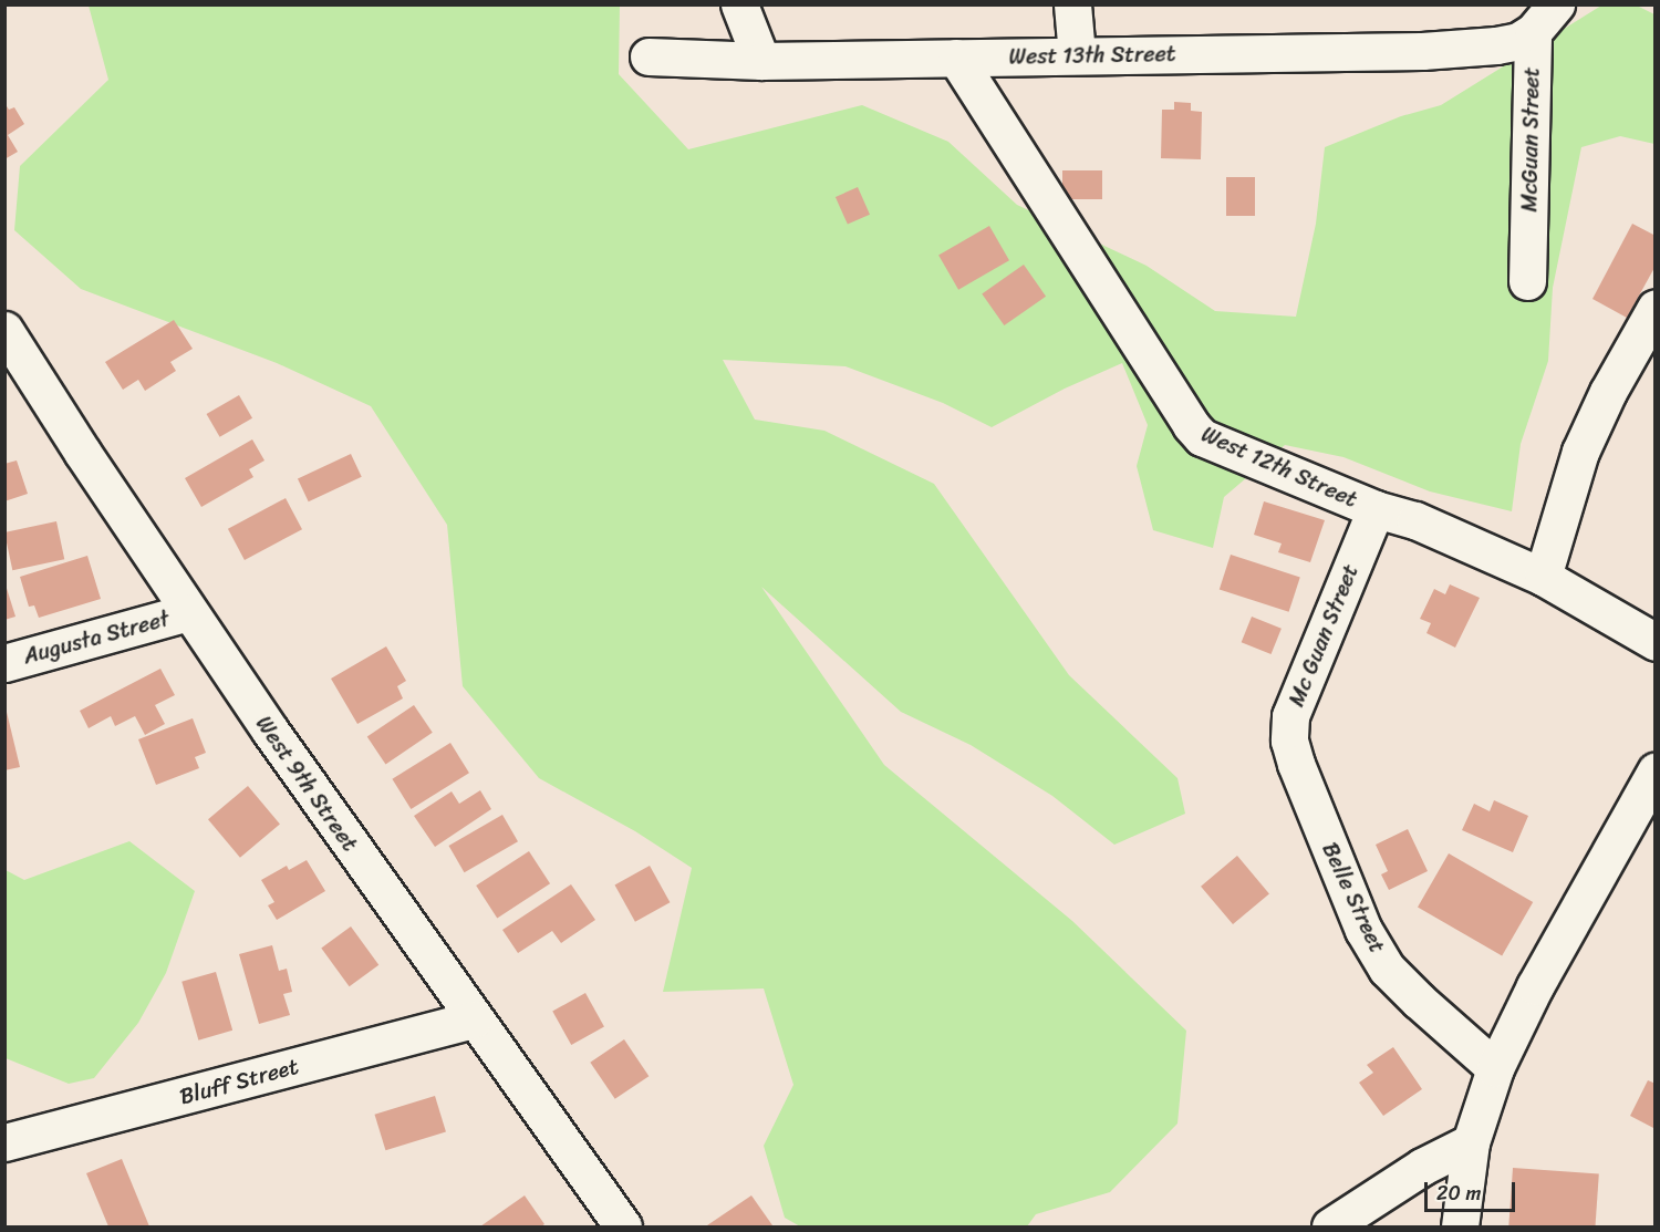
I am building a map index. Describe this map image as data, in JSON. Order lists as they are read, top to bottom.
{
  "streets": {
    "street": [
      "West 13th Street",
      "McGuan Street",
      "West 12th Street",
      "Mc Guan Street",
      "Augusta Street",
      "West 9th Street",
      "Belle Street",
      "Bluff Street"
    ]
  },
  "crossings": [
    ["West 13th Street", "McGuan Street"],
    ["West 13th Street", "West 12th Street"],
    ["West 12th Street", "Mc Guan Street"],
    ["Mc Guan Street", "Belle Street"],
    ["Augusta Street", "West 9th Street"],
    ["West 9th Street", "Bluff Street"]
  ],
  "scale_bar": "20 m"
}
